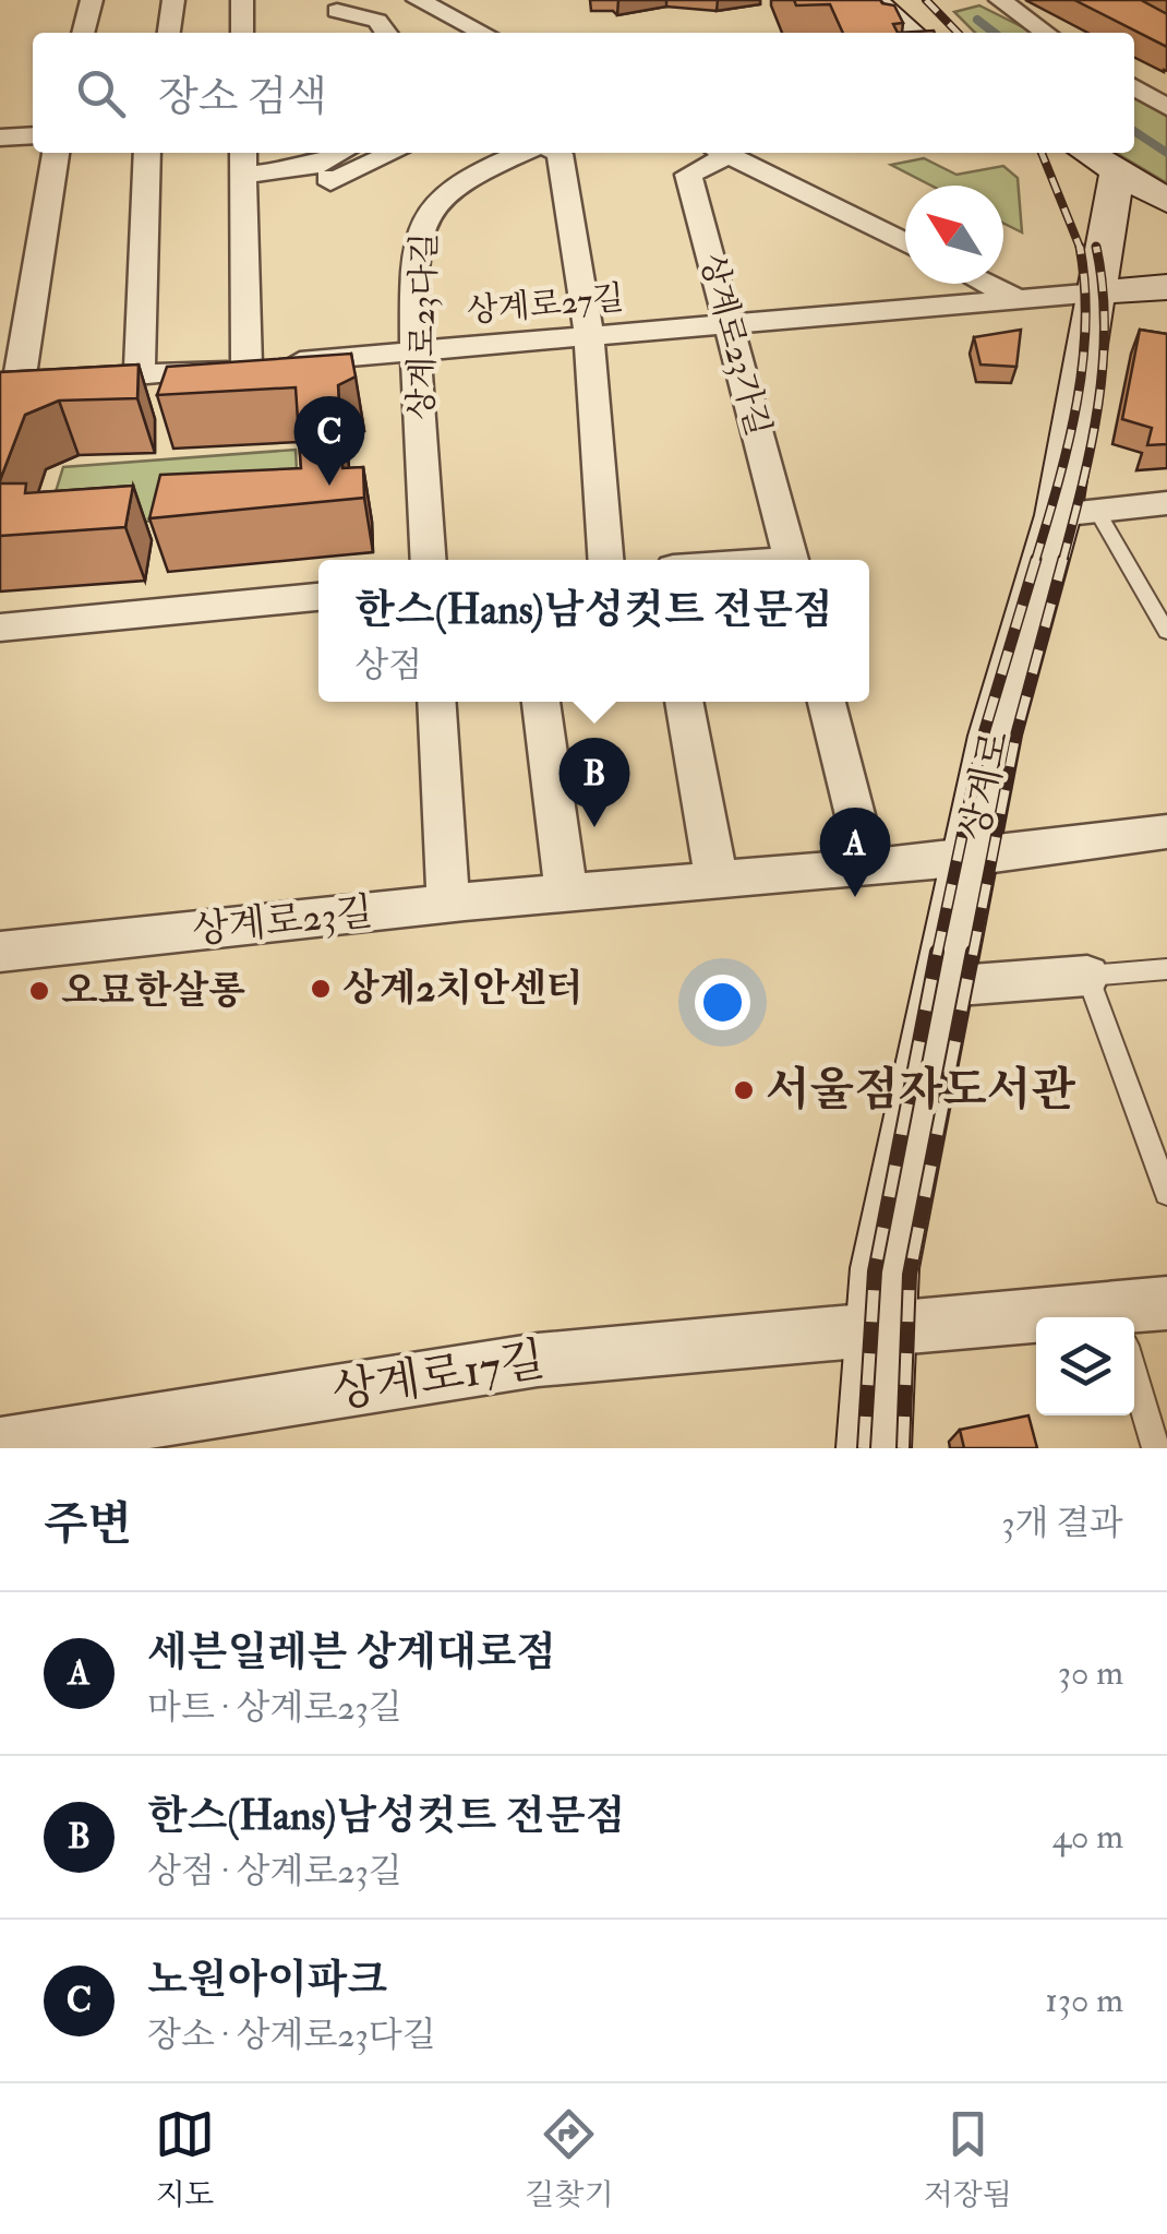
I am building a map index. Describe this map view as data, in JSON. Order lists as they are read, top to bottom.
{
  "streets": {
    "main road": ["상계로"],
    "street": [
      "상계로27길",
      "상계로23다길",
      "상계로23가길",
      "상계로23길",
      "상계로17길"
    ]
  },
  "crossings": [
    ["상계로27길", "상계로23다길"],
    ["상계로27길", "상계로23가길"],
    ["상계로27길", "상계로"],
    ["상계로", "상계로23길"],
    ["상계로", "상계로17길"]
  ],
  "places": ["상계2치안센터", "오묘한살롱", "서울점자도서관"],
  "north": "top left",
  "page": {
    "search": "장소 검색",
    "pins": ["C", "B", "A"],
    "popup": ["한스(Hans)남성컷트 전문점", "상점"],
    "heading": ["주변", "3개 결과"],
    "list": [
      {
        "mark": "A",
        "name": "세븐일레븐 상계대로점",
        "note": "마트 · 상계로23길",
        "value": "30 m"
      },
      {
        "mark": "B",
        "name": "한스(Hans)남성컷트 전문점",
        "note": "상점 · 상계로23길",
        "value": "40 m"
      },
      {
        "mark": "C",
        "name": "노원아이파크",
        "note": "장소 · 상계로23다길",
        "value": "130 m"
      }
    ],
    "nav": ["지도", "길찾기", "저장됨"]
  }
}
